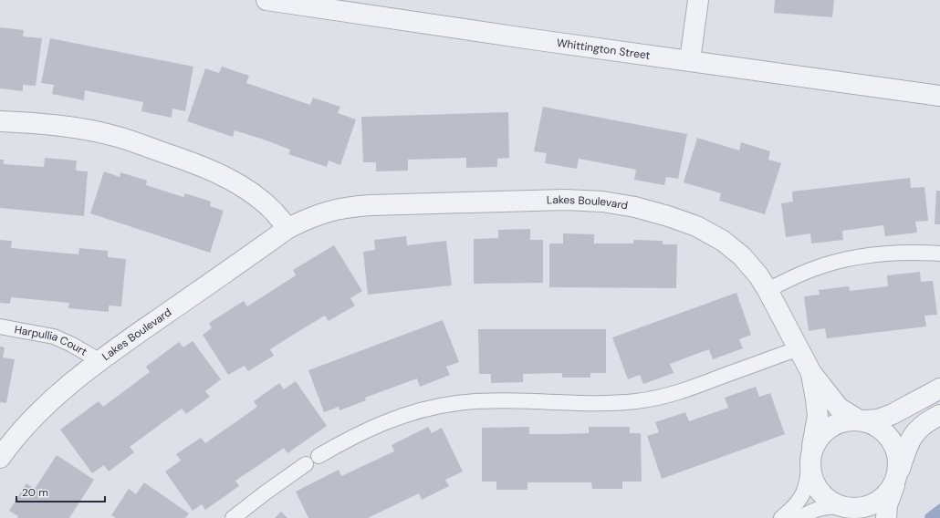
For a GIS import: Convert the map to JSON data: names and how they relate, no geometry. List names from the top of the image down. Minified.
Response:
{"streets":{"street":["Whittington Street","Lakes Boulevard"],"lane":["Harpullia Court"]},"crossings":[["Lakes Boulevard","Harpullia Court"]],"scale_bar":"20 m"}
